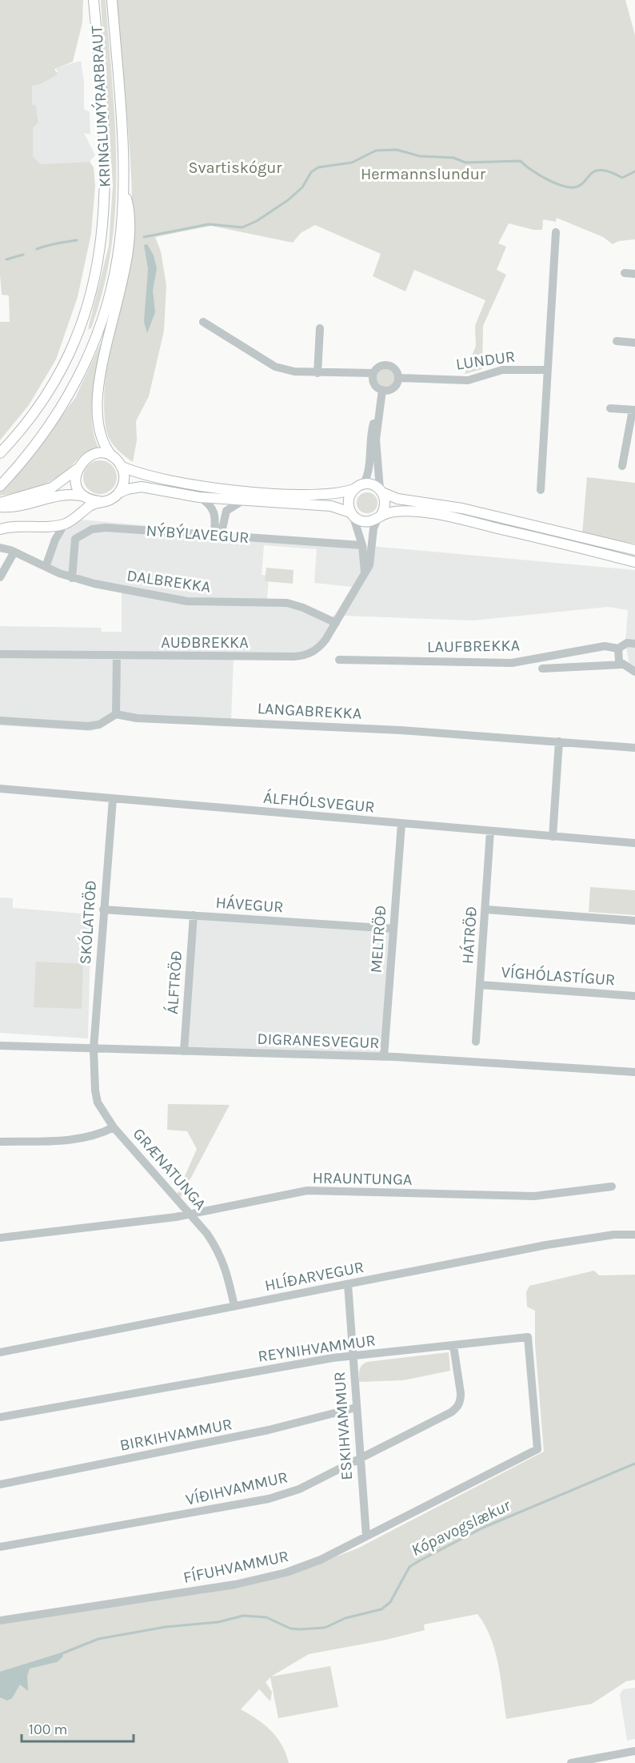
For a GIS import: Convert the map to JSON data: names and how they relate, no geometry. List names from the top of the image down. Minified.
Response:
{"streets":{"main road":["KRINGLUMÝRARBRAUT"],"street":["LUNDUR","NÝBÝLAVEGUR","DALBREKKA","AUÐBREKKA","LAUFBREKKA","LANGABREKKA","ÁLFHÓLSVEGUR","HÁVEGUR","SKÓLATRÖÐ","HÁTRÖÐ","MELTRÖÐ","VÍGHÓLASTÍGUR","ÁLFTRÖÐ","DIGRANESVEGUR","GRÆNATUNGA","HRAUNTUNGA","HLÍÐARVEGUR","REYNIHVAMMUR","ESKIHVAMMUR","BIRKIHVAMMUR","VÍÐIHVAMMUR","FÍFUHVAMMUR"]},"crossings":[["NÝBÝLAVEGUR","DALBREKKA"],["DALBREKKA","AUÐBREKKA"],["ÁLFHÓLSVEGUR","SKÓLATRÖÐ"],["ÁLFHÓLSVEGUR","HÁTRÖÐ"],["ÁLFHÓLSVEGUR","MELTRÖÐ"],["HÁVEGUR","SKÓLATRÖÐ"],["HÁVEGUR","MELTRÖÐ"],["HÁVEGUR","ÁLFTRÖÐ"],["SKÓLATRÖÐ","DIGRANESVEGUR"],["SKÓLATRÖÐ","GRÆNATUNGA"],["HÁTRÖÐ","VÍGHÓLASTÍGUR"],["MELTRÖÐ","DIGRANESVEGUR"],["ÁLFTRÖÐ","DIGRANESVEGUR"],["DIGRANESVEGUR","GRÆNATUNGA"],["GRÆNATUNGA","HRAUNTUNGA"],["GRÆNATUNGA","HLÍÐARVEGUR"],["HLÍÐARVEGUR","ESKIHVAMMUR"],["REYNIHVAMMUR","ESKIHVAMMUR"],["REYNIHVAMMUR","VÍÐIHVAMMUR"],["REYNIHVAMMUR","FÍFUHVAMMUR"],["ESKIHVAMMUR","BIRKIHVAMMUR"],["ESKIHVAMMUR","VÍÐIHVAMMUR"],["ESKIHVAMMUR","FÍFUHVAMMUR"]],"water":["Kópavogslækur"],"parks":["Svartiskógur","Hermannslundur"],"scale_bar":"100 m"}
